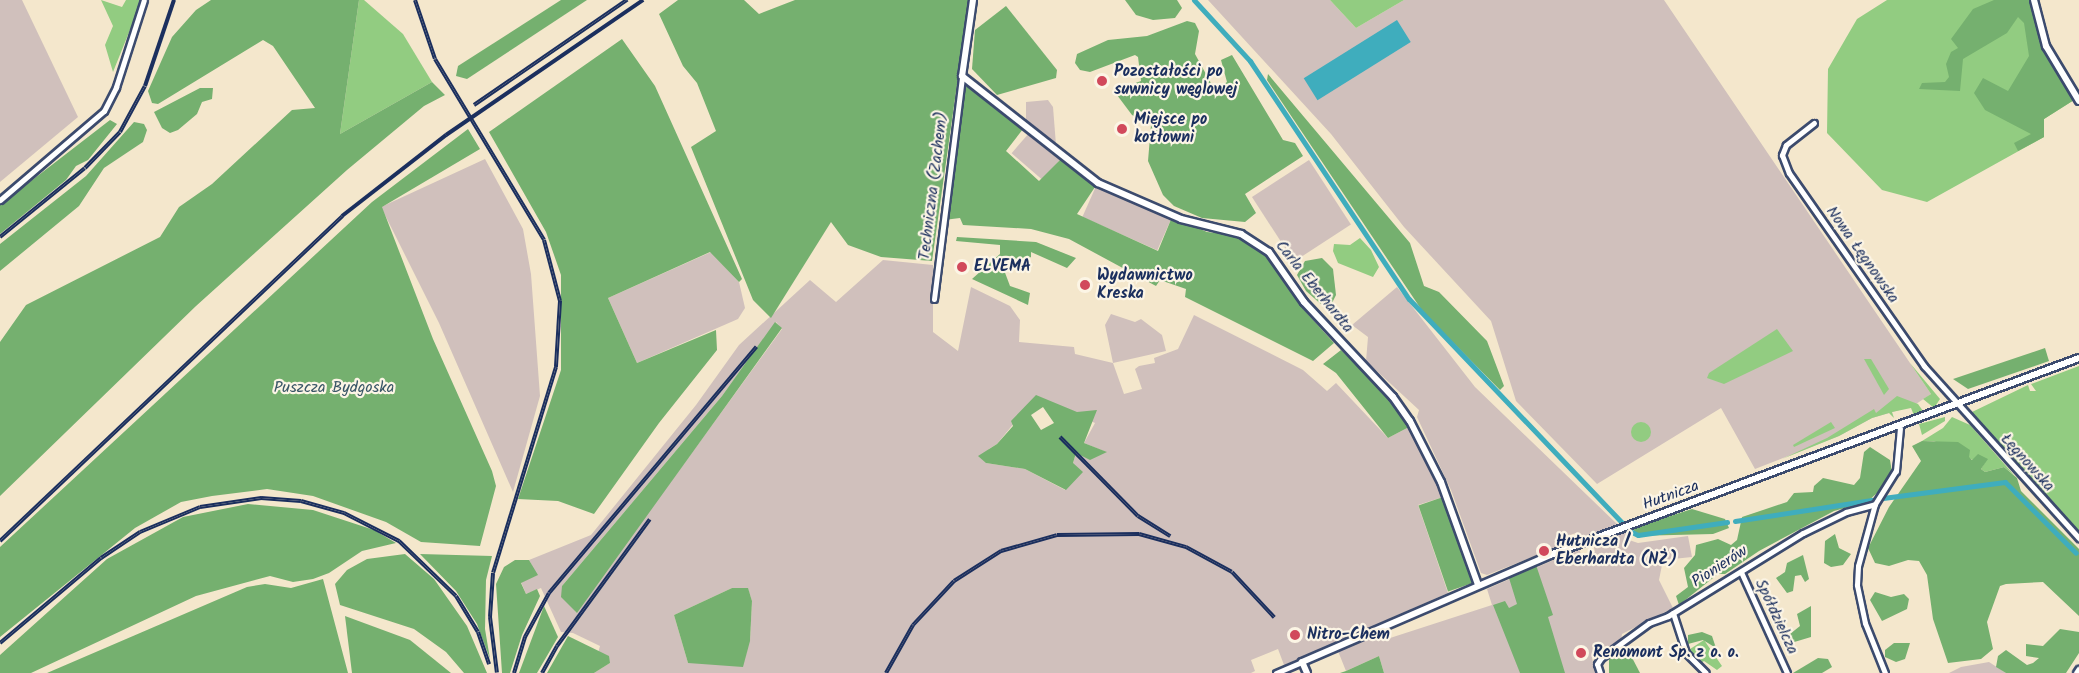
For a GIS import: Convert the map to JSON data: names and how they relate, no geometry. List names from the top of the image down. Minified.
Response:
{"streets":{"street":["Techniczna (Zachem)","Nowa Łęgnowska","Carla Eberhardta","Łęgnowska","Hutnicza","Pionierów","Spółdzielcza"]},"crossings":[["Techniczna (Zachem)","Carla Eberhardta"],["Nowa Łęgnowska","Łęgnowska"],["Nowa Łęgnowska","Hutnicza"],["Carla Eberhardta","Hutnicza"],["Łęgnowska","Hutnicza"],["Pionierów","Spółdzielcza"]],"parks":["Puszcza Bydgoska"],"places":["Pozostałości po suwnicy węglowej","Miejsce po kotłowni","ELVEMA","Wydawnictwo Kreska","Hutnicza / Eberhardta (NŻ)","Nitro-Chem","Renomont Sp. z o. o."]}
